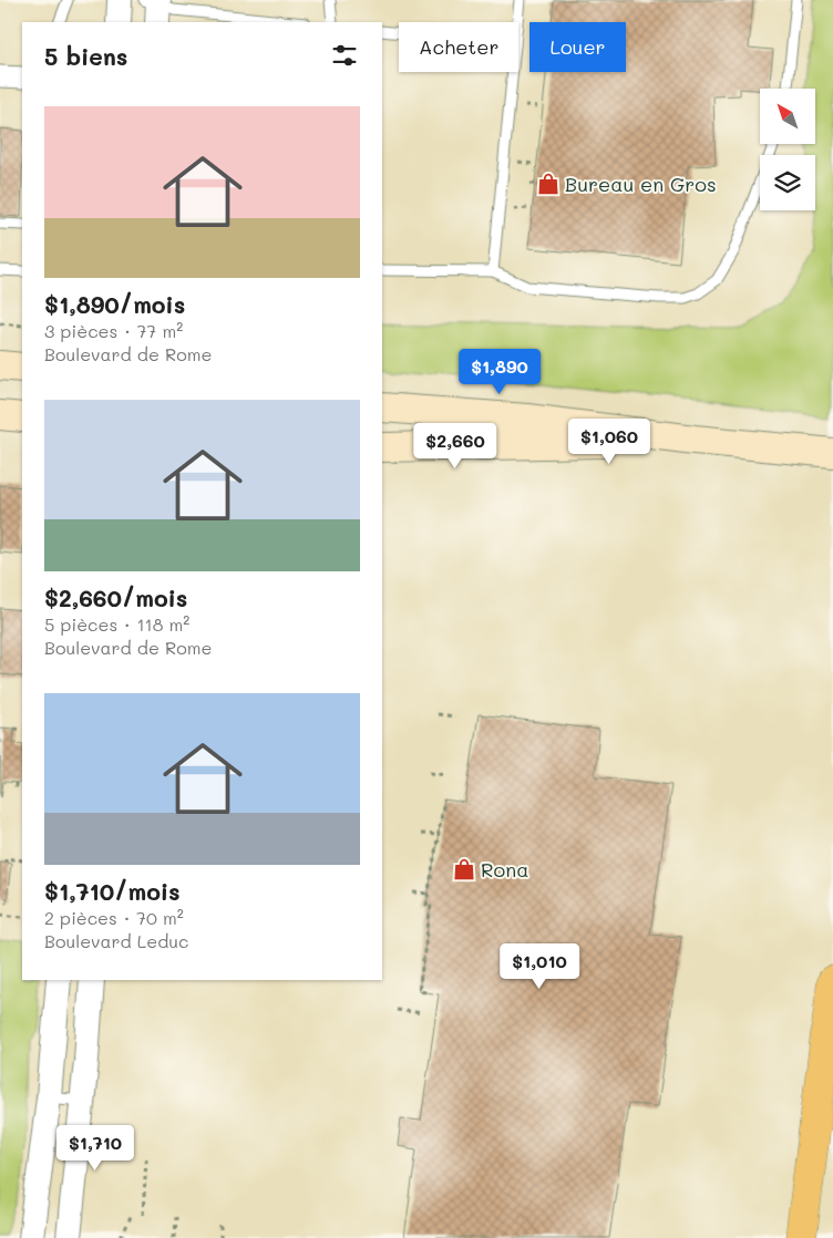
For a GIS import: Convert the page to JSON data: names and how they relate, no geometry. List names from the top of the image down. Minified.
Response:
{"places":{"shop":["Bureau en Gros","Rona"]},"north":"top left","page":{"chip":["Acheter","Louer"],"heading":"5 biens","list":[{"name":"$1,890/mois","note":"3 pièces · 77 m² · Boulevard de Rome"},{"name":"$2,660/mois","note":"5 pièces · 118 m² · Boulevard de Rome"},{"name":"$1,710/mois","note":"2 pièces · 70 m² · Boulevard Leduc"}],"price":["$1,890","$1,060","$2,660","$1,010","$1,710"]}}
